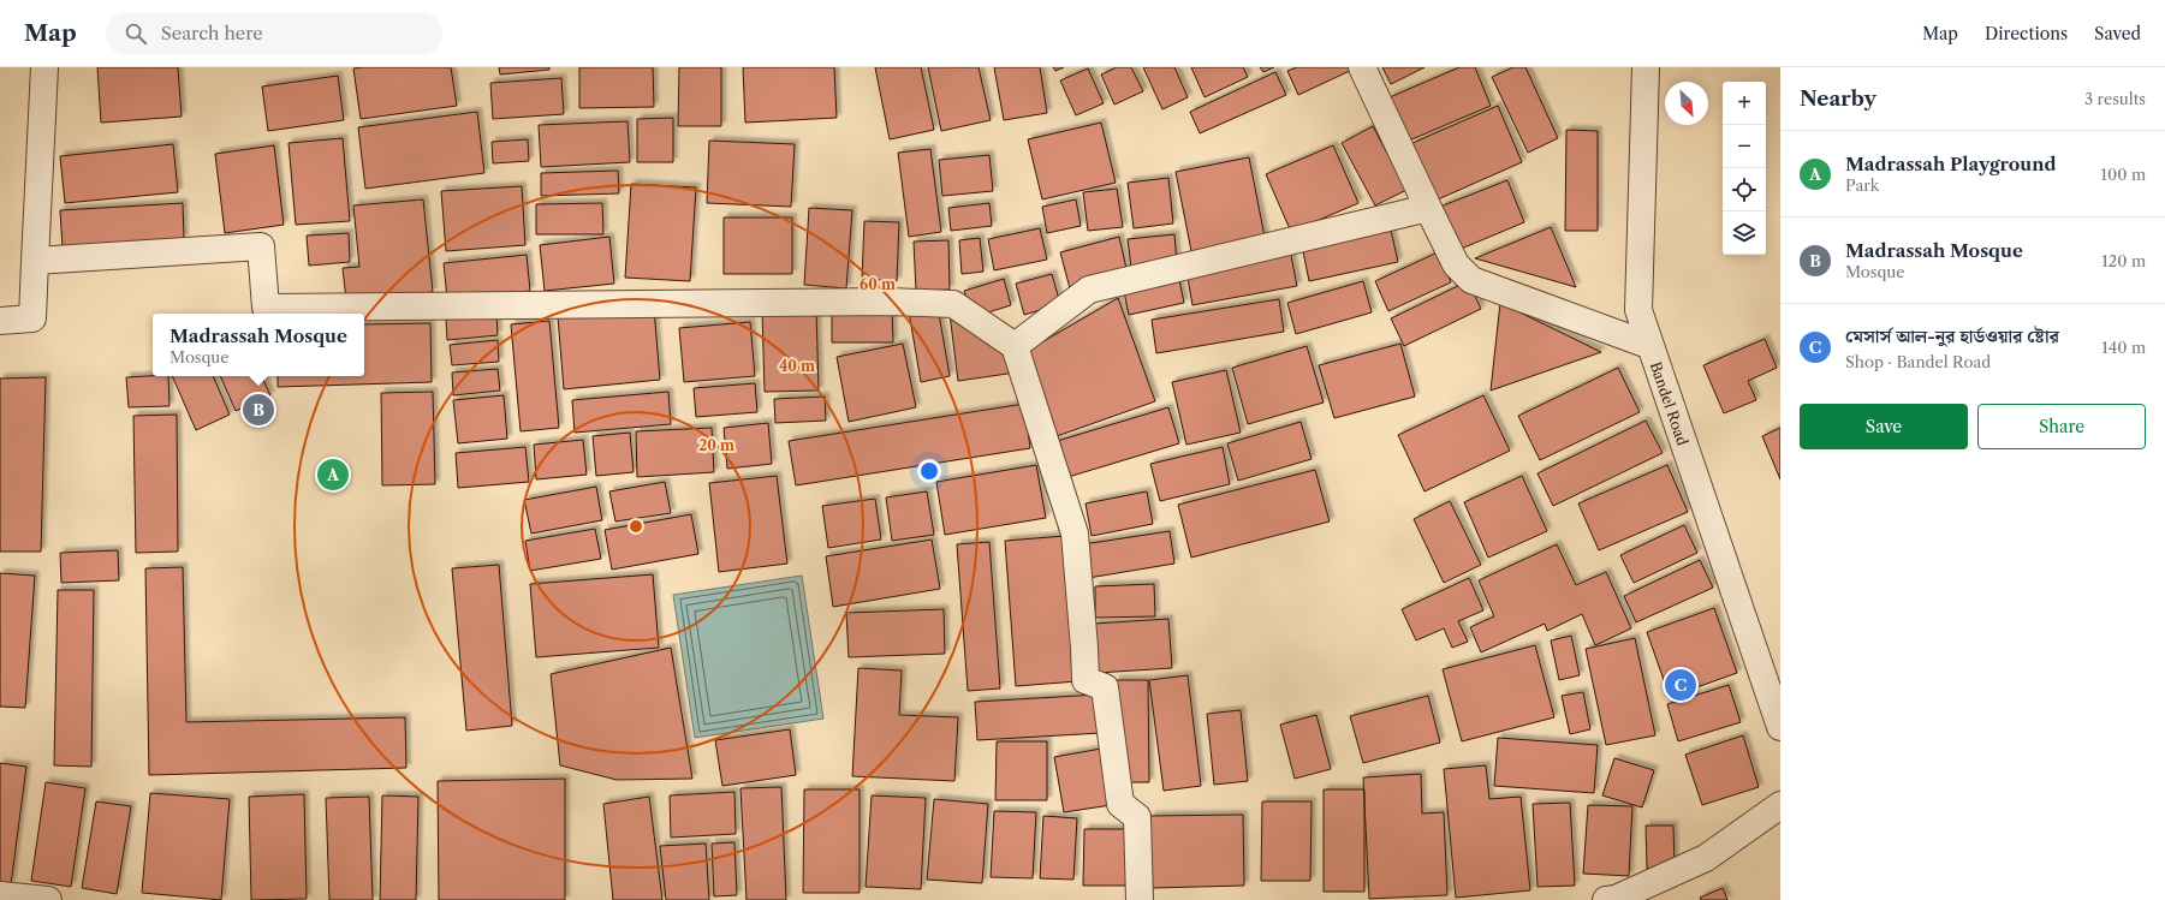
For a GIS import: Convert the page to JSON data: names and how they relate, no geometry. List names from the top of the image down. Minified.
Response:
{"streets":{"street":["Bandel Road"]},"north":"bottom right","page":{"header":"Map","search":"Search here","nav":["Map","Directions","Saved"],"heading":["Nearby","3 results"],"map_buttons":["+","−"],"list":[{"mark":"A","name":"Madrassah Playground","note":"Park","value":"100 m"},{"mark":"B","name":"Madrassah Mosque","note":"Mosque","value":"120 m"},{"mark":"C","name":"মেসার্স আল-নুর হার্ডওয়ার ষ্টোর","note":"Shop · Bandel Road","value":"140 m"}],"popup":["Madrassah Mosque","Mosque"],"buttons":["Save","Share"],"pins":["B","A","C"]},"rings":["60 m","40 m","20 m"]}
